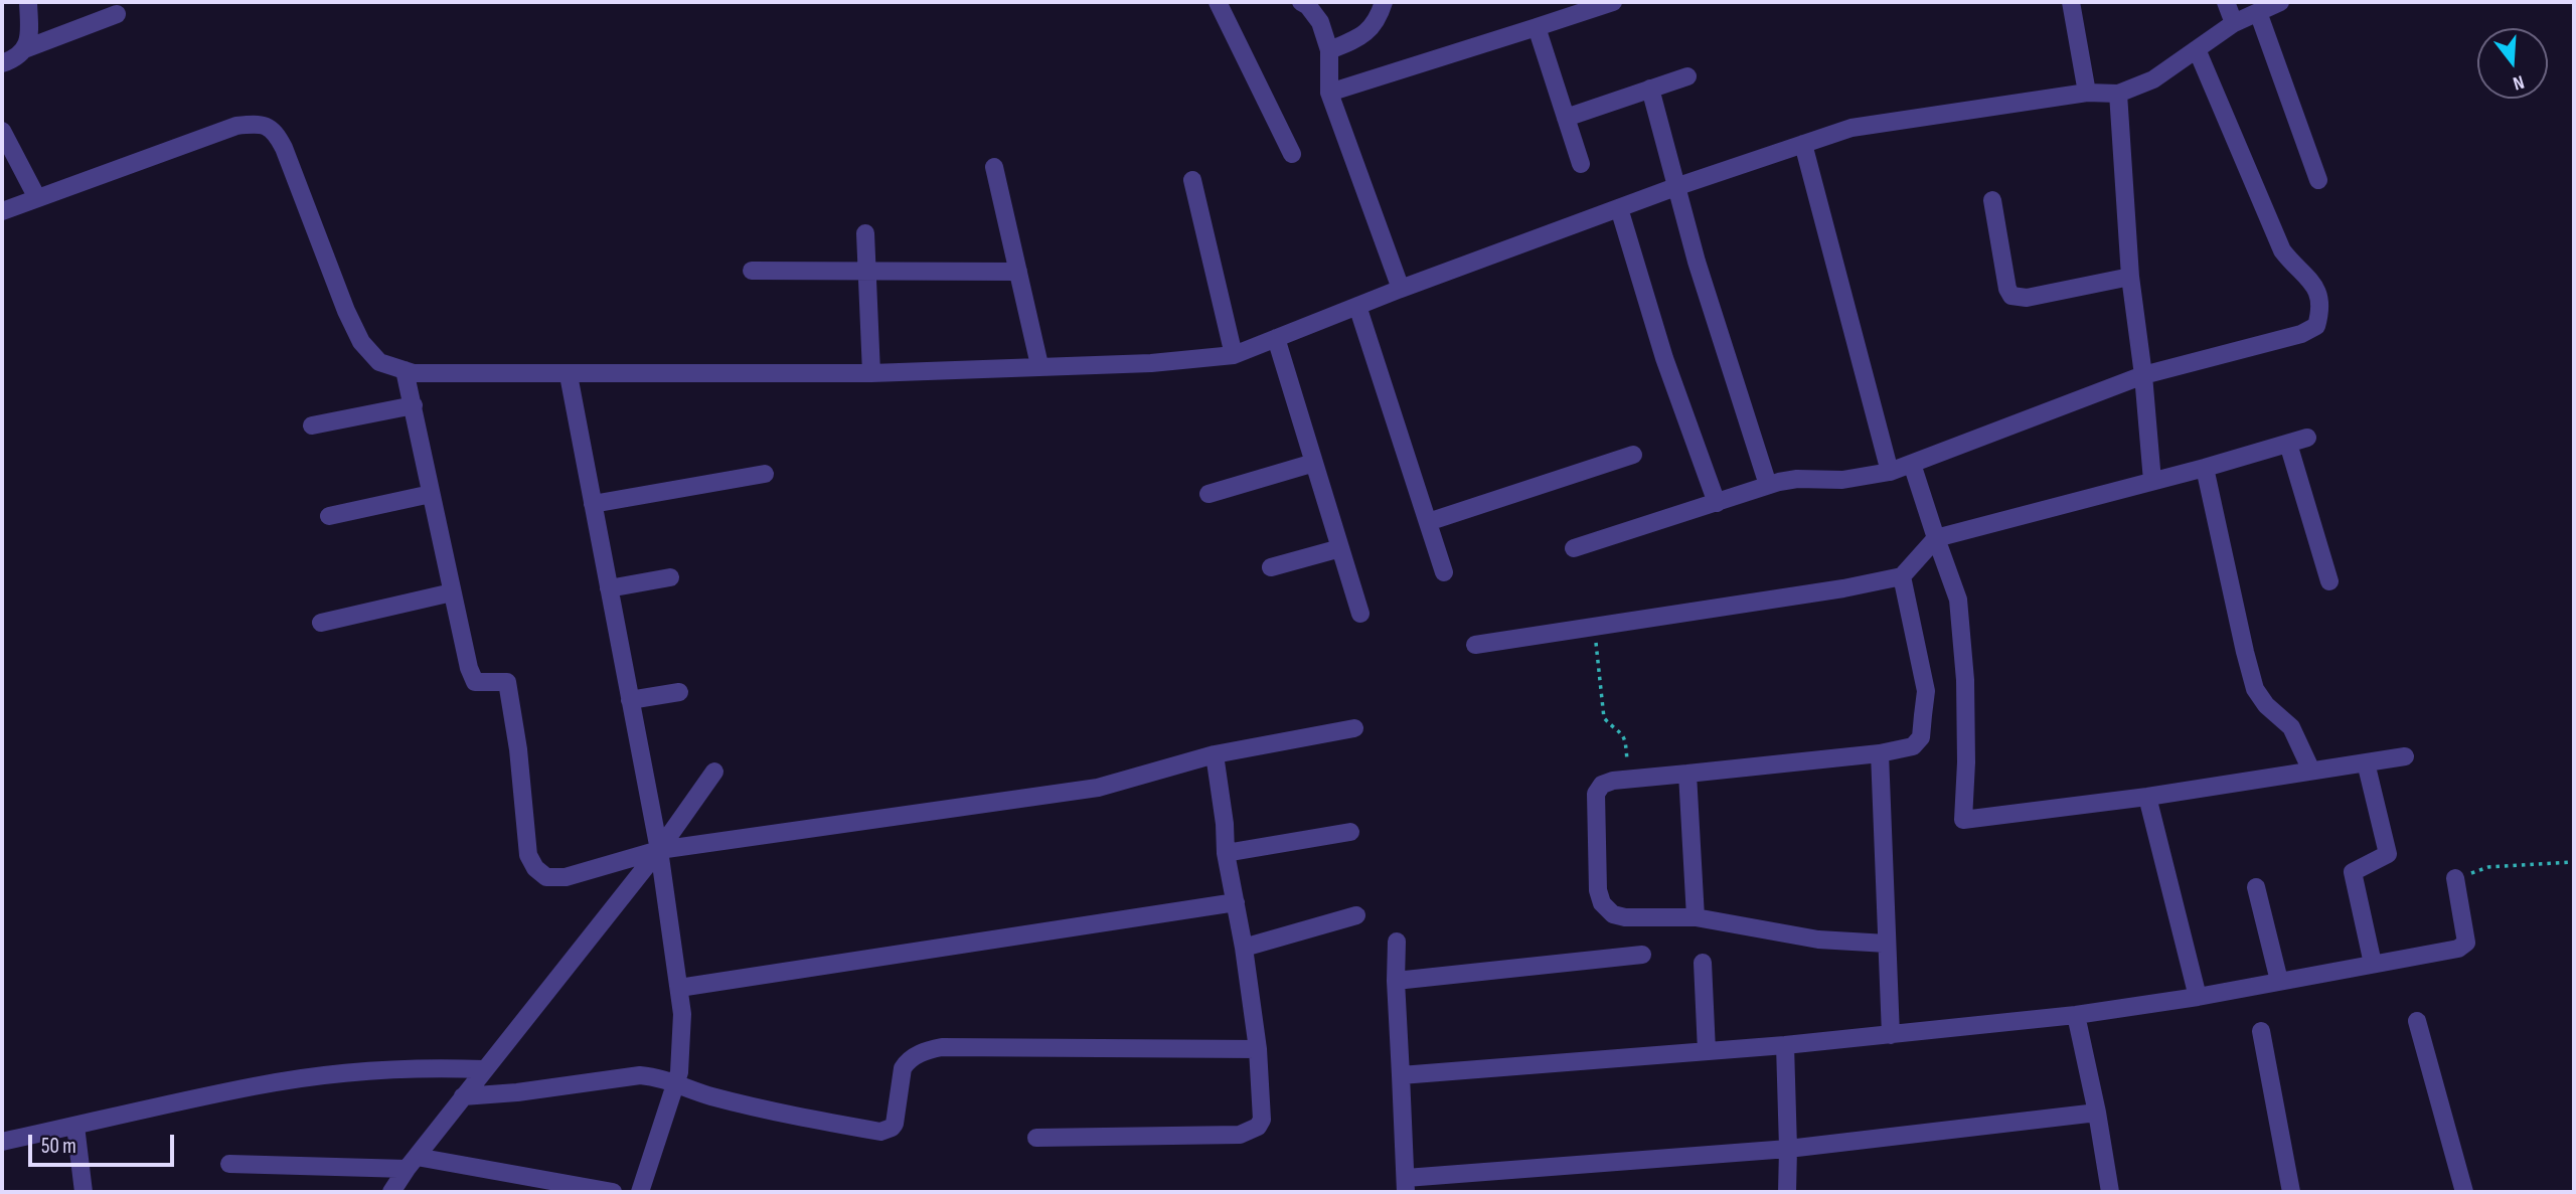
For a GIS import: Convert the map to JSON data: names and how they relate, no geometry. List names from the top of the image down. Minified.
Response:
{"scale_bar":"50 m","north":"bottom"}
